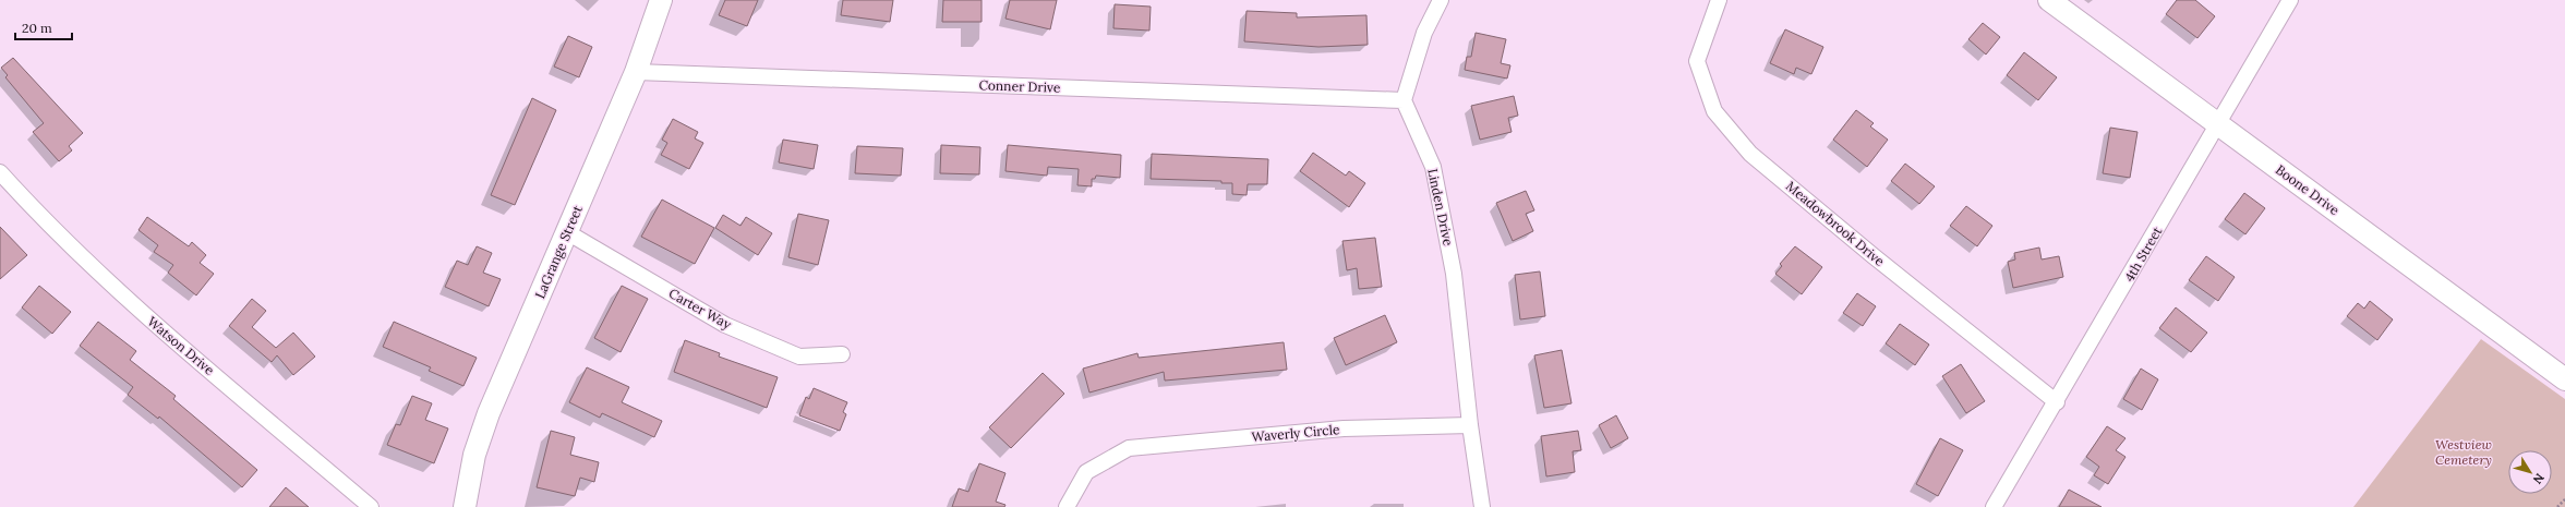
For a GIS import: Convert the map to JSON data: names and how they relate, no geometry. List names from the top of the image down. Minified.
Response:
{"streets":{"street":["Conner Drive","Boone Drive","Linden Drive","Meadowbrook Drive","LaGrange Street","4th Street","Carter Way","Watson Drive","Waverly Circle"]},"crossings":[["Conner Drive","Linden Drive"],["Conner Drive","LaGrange Street"],["Boone Drive","4th Street"],["Linden Drive","Waverly Circle"],["Meadowbrook Drive","4th Street"],["LaGrange Street","Carter Way"]],"parks":["Westview Cemetery"],"scale_bar":"20 m","north":"bottom right"}
